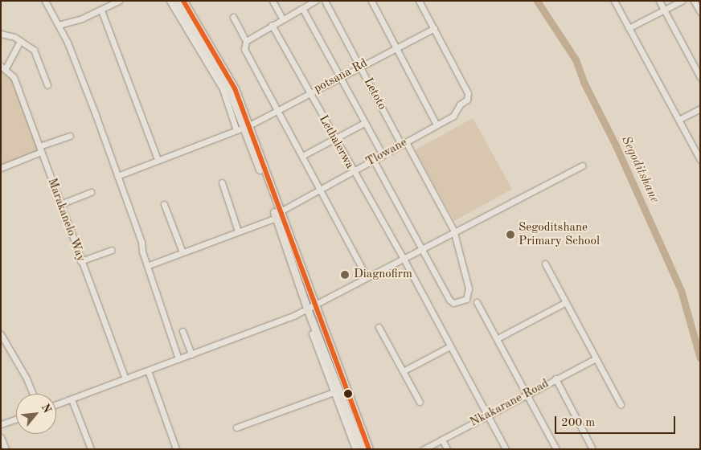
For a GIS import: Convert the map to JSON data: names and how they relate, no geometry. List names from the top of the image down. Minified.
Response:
{"streets":{"street":["potsana Rd","Letoto","Lethalerwa","Tlowane","Marakanelo Way","Nkakarane Road"]},"crossings":[["potsana Rd","Letoto"],["potsana Rd","Lethalerwa"],["potsana Rd","Tlowane"],["Letoto","Tlowane"],["Lethalerwa","Tlowane"],["Lethalerwa","Nkakarane Road"]],"water":["Segoditshane"],"places":["Segoditshane Primary School","Diagnofirm"],"scale_bar":"200 m","north":"top right"}
